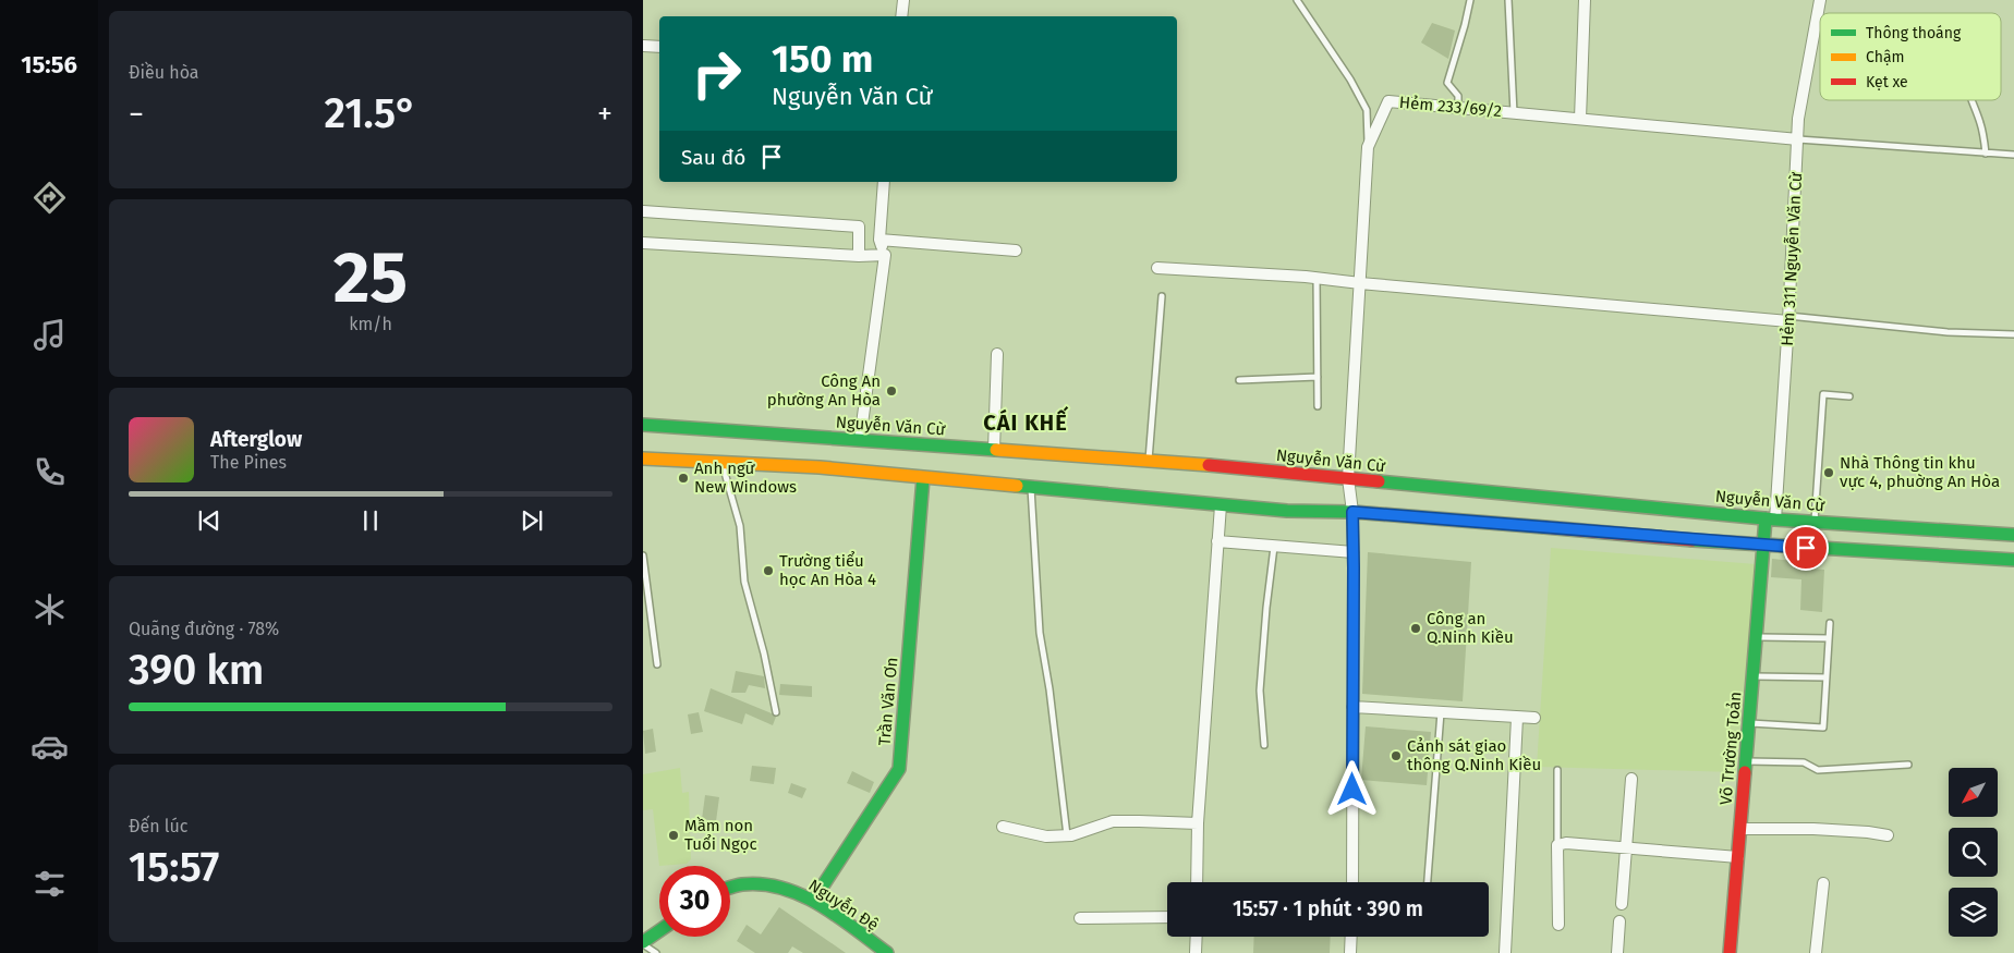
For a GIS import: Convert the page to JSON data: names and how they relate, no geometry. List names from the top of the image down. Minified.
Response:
{"streets":{"main road":["Nguyễn Văn Cừ","Trần Văn Ơn","Võ Trường Toản","Nguyễn Đệ"],"street":["Hẻm 233/69/2","Hẻm 311 Nguyễn Văn Cừ"]},"crossings":[["Hẻm 233/69/2","Hẻm 311 Nguyễn Văn Cừ"],["Hẻm 233/69/2","Nguyễn Văn Cừ"],["Hẻm 311 Nguyễn Văn Cừ","Nguyễn Văn Cừ"],["Hẻm 311 Nguyễn Văn Cừ","Võ Trường Toản"],["Nguyễn Văn Cừ","Võ Trường Toản"],["Trần Văn Ơn","Nguyễn Đệ"]],"districts":["CÁI KHẾ"],"places":["Công An phường An Hòa","Nhà Thông tin khu vực 4, phuờng An Hòa","Anh ngữ New Windows","Trường tiểu học An Hòa 4","Công an Q.Ninh Kiều","Cảnh sát giao thông Q.Ninh Kiều","Mầm non Tuổi Ngọc"],"legend":["Thông thoáng","Chậm","Kẹt xe"],"north":"bottom left","page":{"tabs":"15:56","tile":["Điều hòa",["25","km/h"],["Quãng đường · 78%","390 km"],["Đến lúc","15:57"]],"turn":["150 m","Nguyễn Văn Cừ"],"heat":["−","21.5°","+"],"then":"Sau đó","song":["Afterglow","The Pines"],"limit":"30","trip":"15:57 · 1 phút · 390 m"}}
